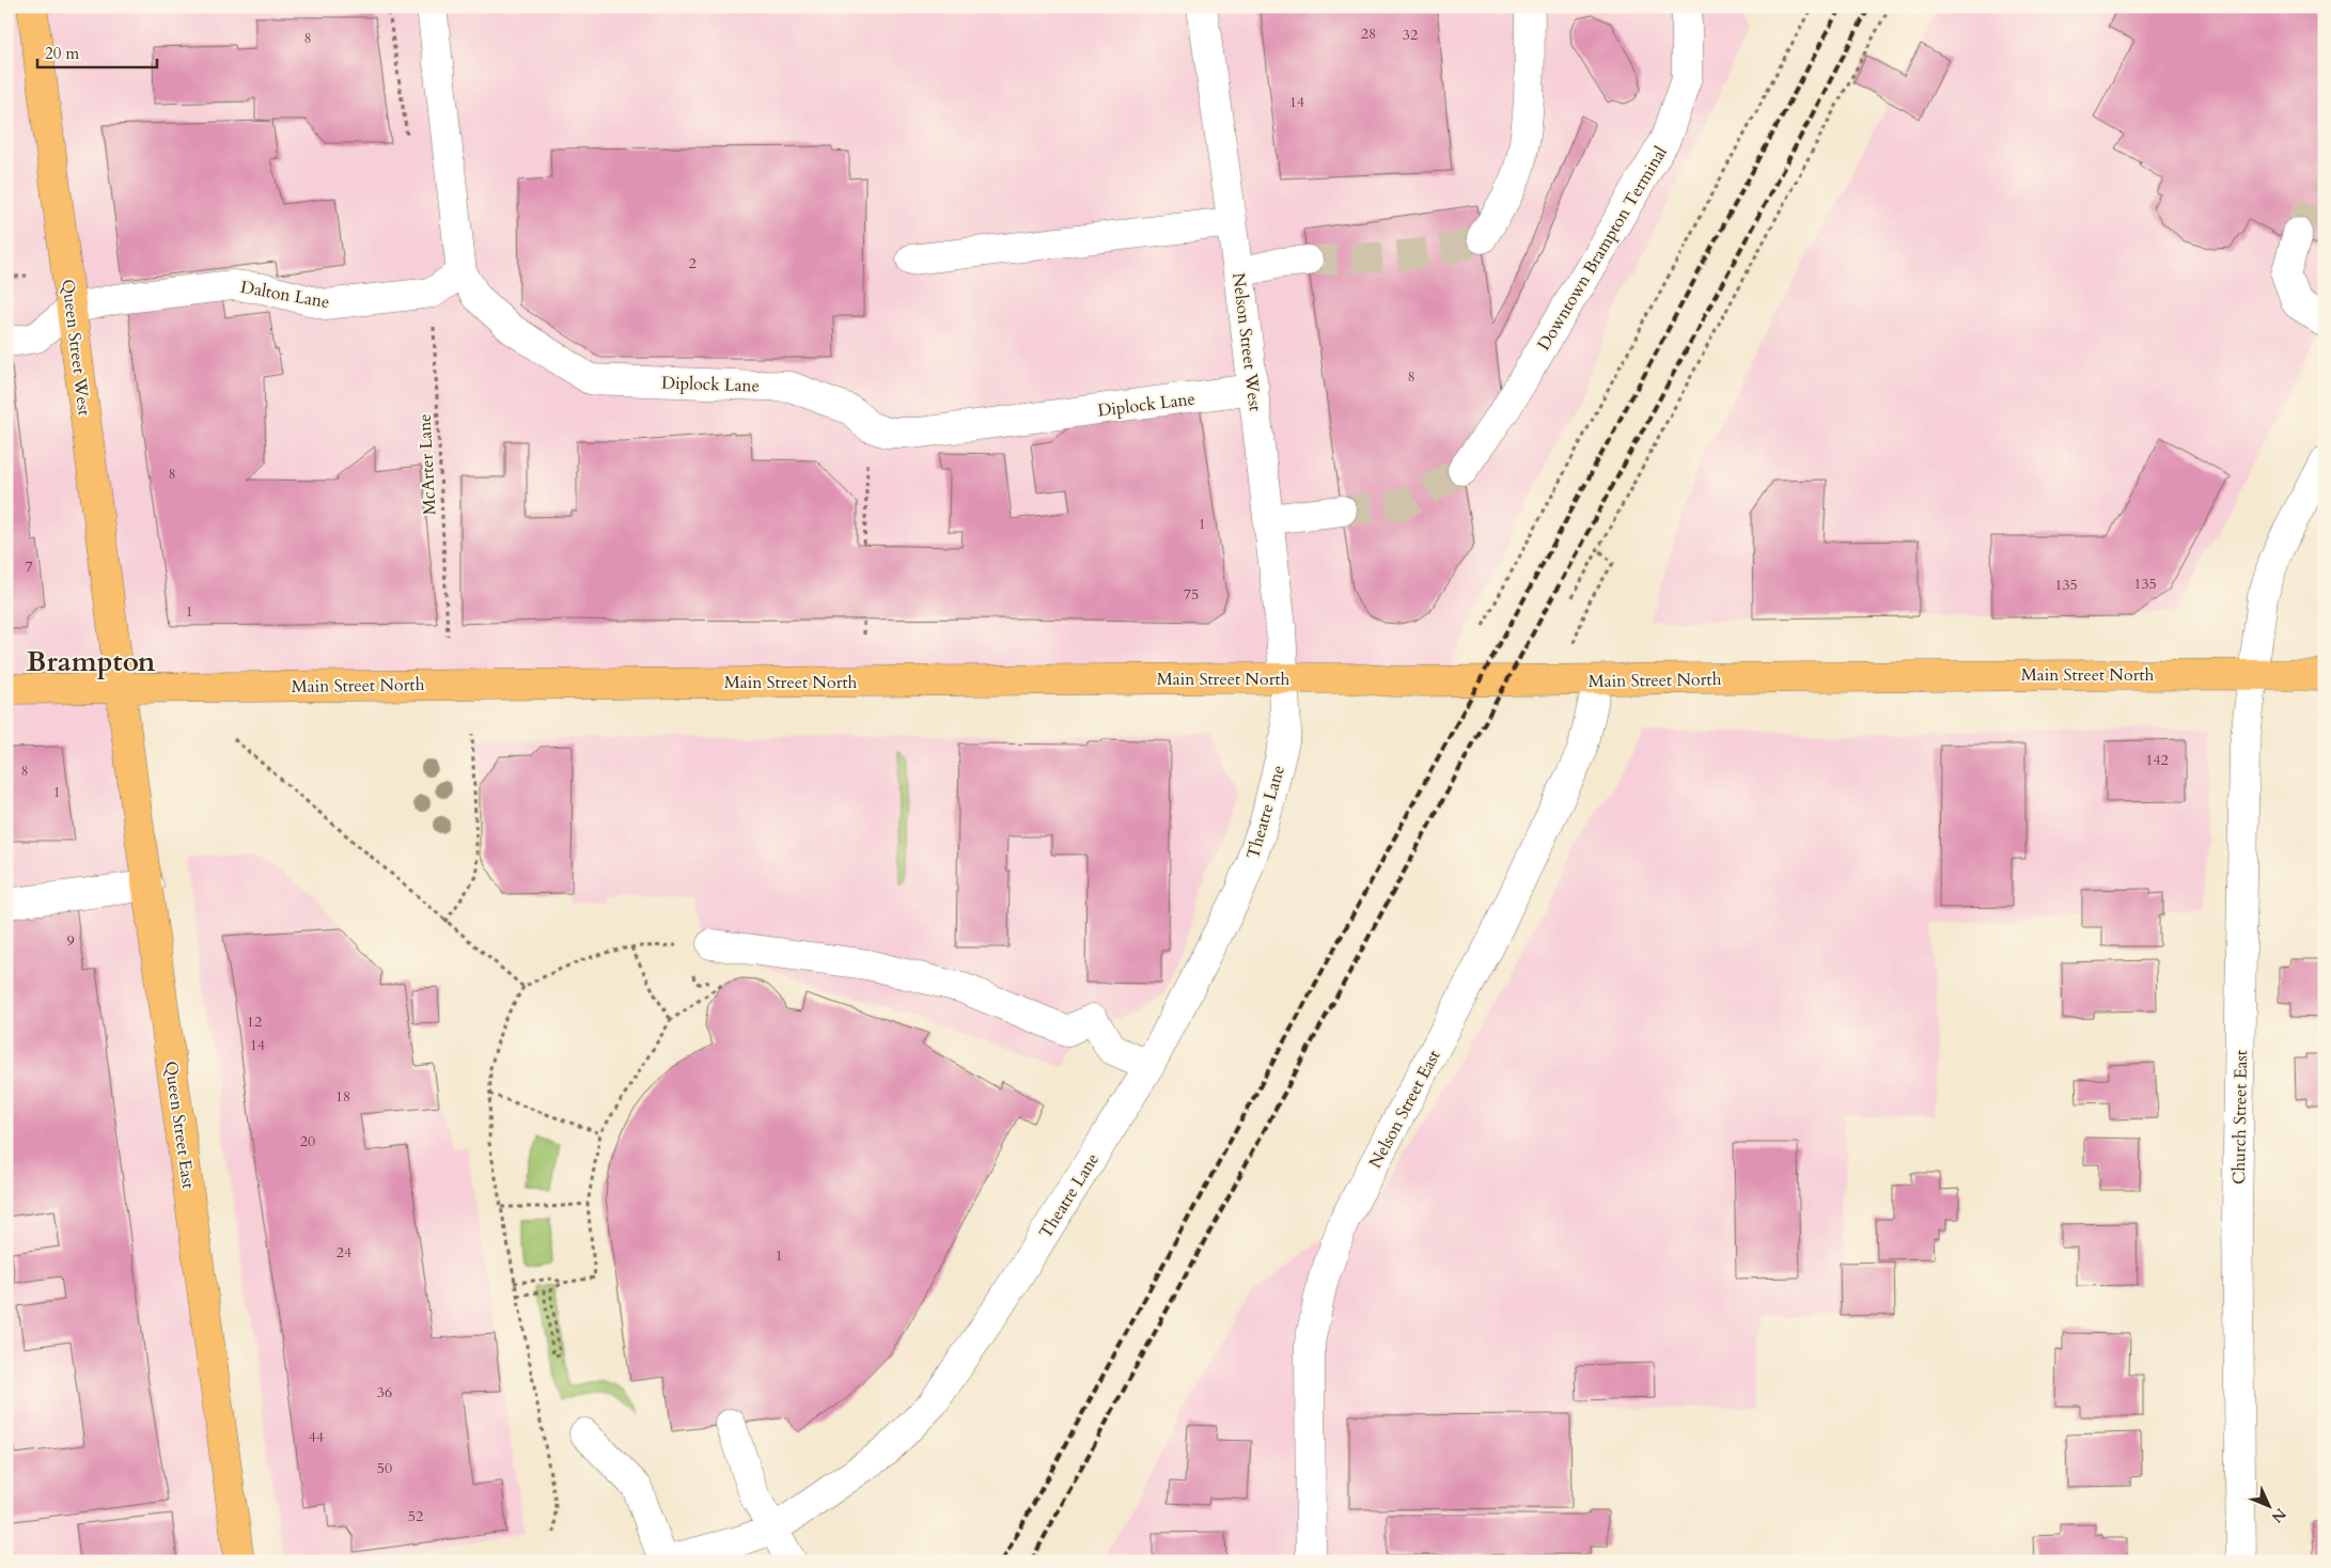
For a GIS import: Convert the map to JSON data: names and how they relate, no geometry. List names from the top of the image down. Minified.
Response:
{"streets":{"main road":["Queen Street West","Main Street North","Queen Street East"],"street":["Downtown Brampton Terminal","Dalton Lane","Nelson Street West","Diplock Lane","Theatre Lane","Nelson Street East","Church Street East"],"path":["McArter Lane"]},"crossings":[["Dalton Lane","Queen Street West"],["Dalton Lane","McArter Lane"],["Nelson Street West","Diplock Lane"],["Nelson Street West","Main Street North"],["Nelson Street West","Theatre Lane"],["Queen Street West","Main Street North"],["Queen Street West","Queen Street East"],["Main Street North","Theatre Lane"],["Main Street North","Nelson Street East"],["Main Street North","Church Street East"],["Main Street North","Queen Street East"]],"districts":["Brampton"],"house_numbers":["28","32","8","14","2","8","8","1","7","135","135","75","1","142","8","1","9","12","14","18","20","24","1","36","44","50","52"],"scale_bar":"20 m","north":"bottom right"}
